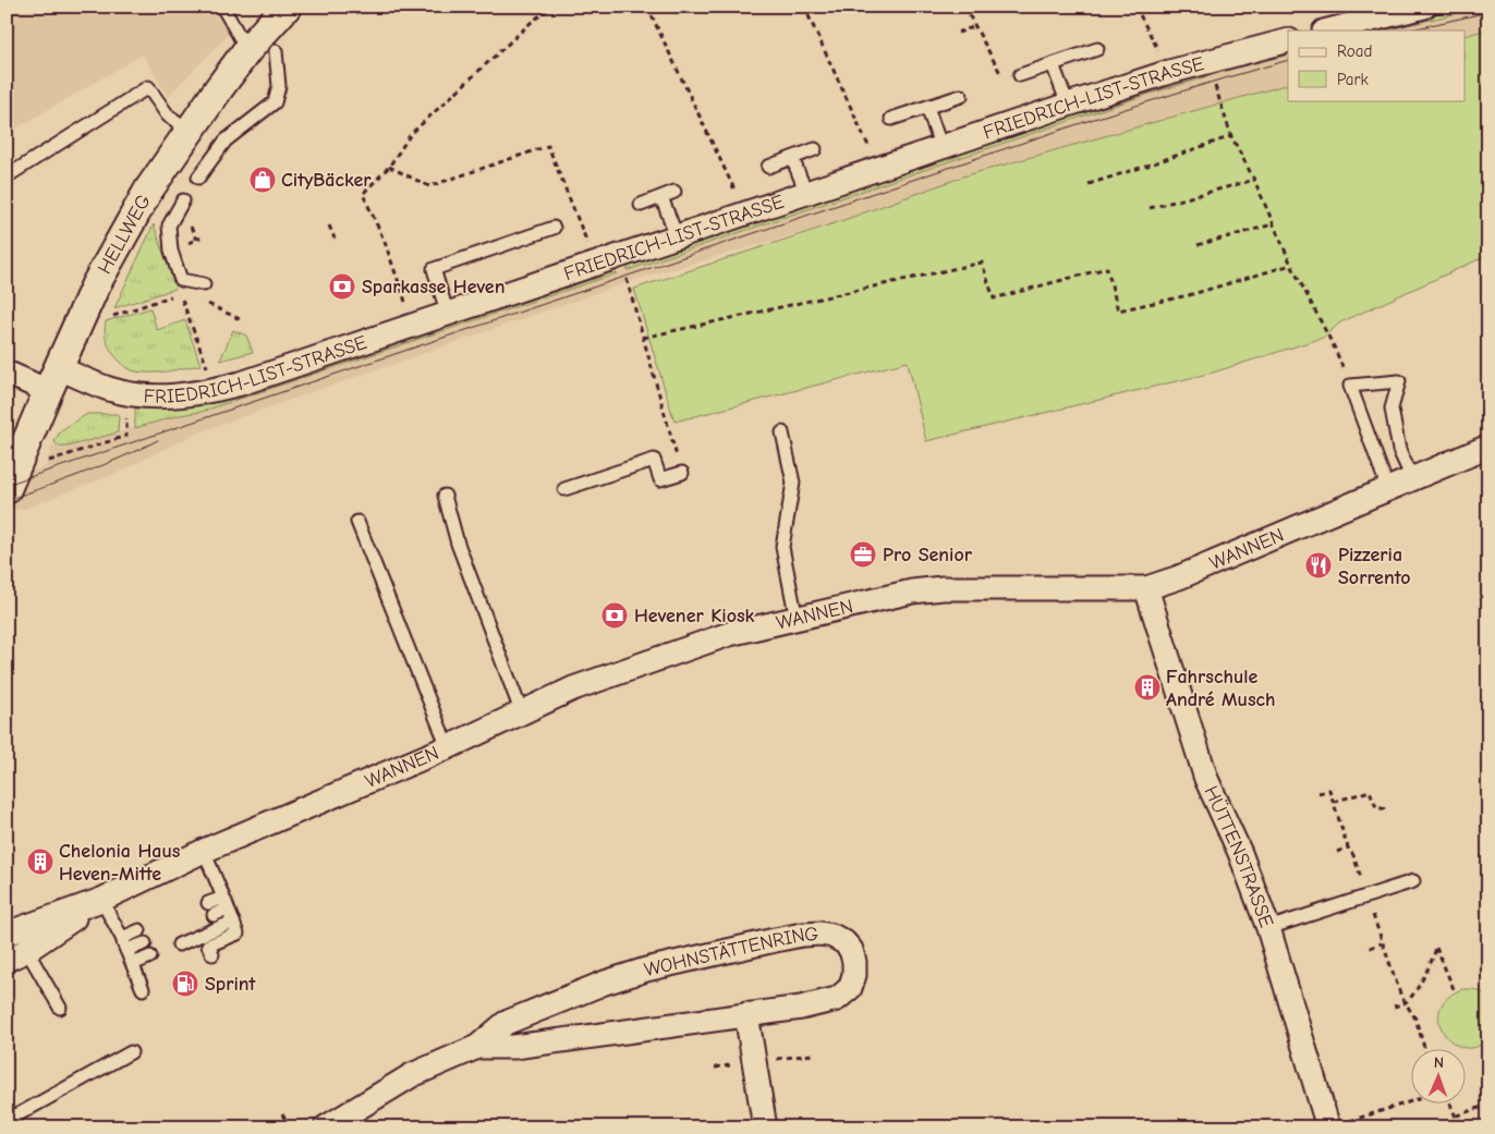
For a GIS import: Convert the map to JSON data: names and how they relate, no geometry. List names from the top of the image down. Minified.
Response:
{"streets":{"street":["FRIEDRICH-LIST-STRASSE","HELLWEG","WANNEN","HÜTTENSTRASSE","WOHNSTÄTTENRING"]},"crossings":[["FRIEDRICH-LIST-STRASSE","HELLWEG"],["WANNEN","HÜTTENSTRASSE"]],"places":{"shop":["CityBäcker"],"bank":["Sparkasse Heven","Hevener Kiosk"],"office":["Pro Senior"],"restaurant":["Pizzeria Sorrento"],"building":["Fahrschule André Musch","Chelonia Haus Heven-Mitte"],"fuel station":["Sprint"]},"legend":["Road","Park"],"north":"top"}
